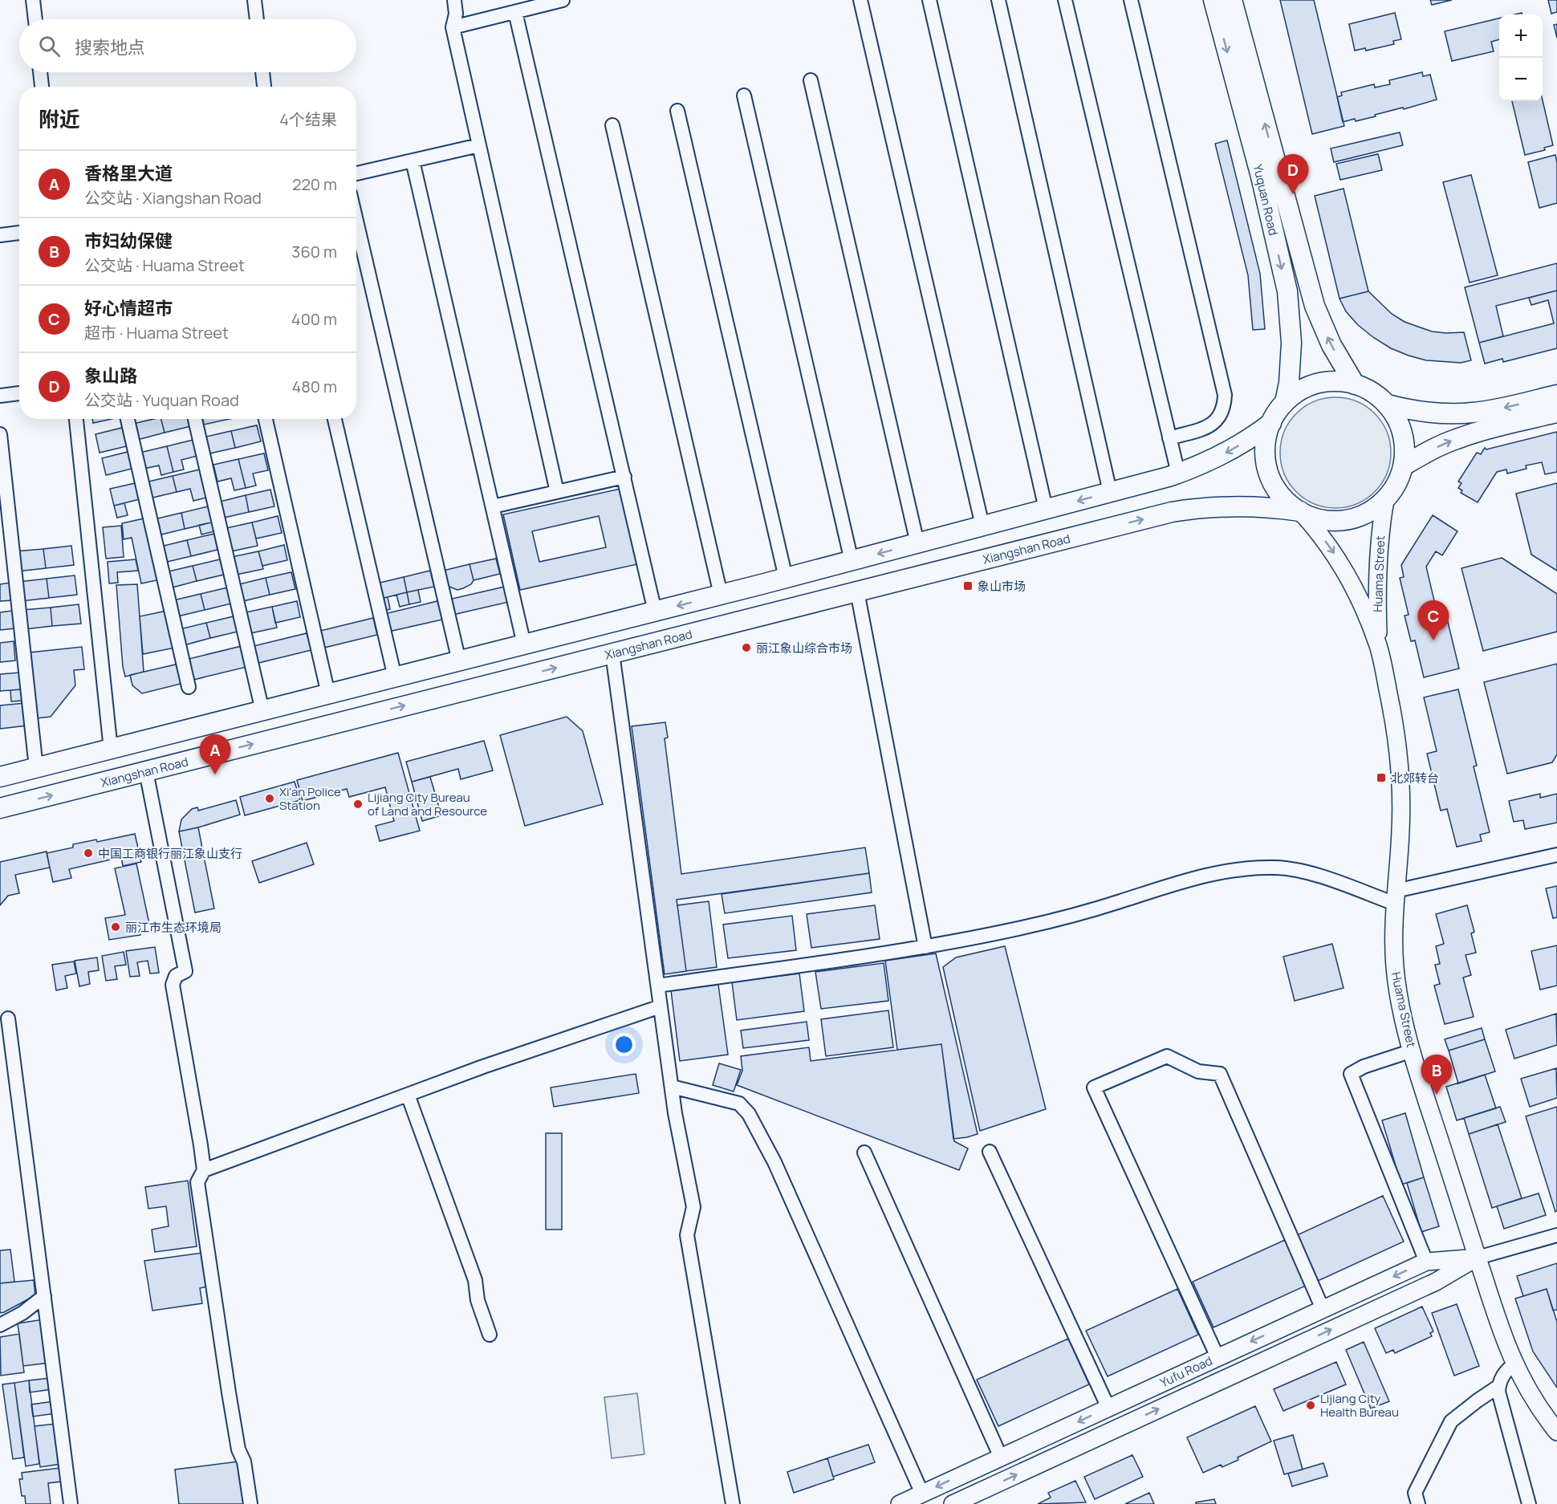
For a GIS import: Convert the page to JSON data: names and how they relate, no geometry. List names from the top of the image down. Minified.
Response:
{"streets":{"main road":["Yuquan Road","Xiangshan Road"],"street":["Huama Street","Yufu Road"]},"crossings":[["Yuquan Road","Xiangshan Road"],["Yuquan Road","Huama Street"],["Xiangshan Road","Huama Street"],["Huama Street","Yufu Road"]],"places":{"transit":["象山市场","北郊转台"],"other":["丽江象山综合市场","Xi'an Police Station","Lijiang City Bureau of Land and Resource","中国工商银行丽江象山支行","丽江市生态环境局","Lijiang City Health Bureau"]},"page":{"map_buttons":["+","−"],"search":"搜索地点","heading":["附近","4个结果"],"list":[{"mark":"A","name":"香格里大道","note":"公交站 · Xiangshan Road","value":"220 m"},{"mark":"B","name":"市妇幼保健","note":"公交站 · Huama Street","value":"360 m"},{"mark":"C","name":"好心情超市","note":"超市 · Huama Street","value":"400 m"},{"mark":"D","name":"象山路","note":"公交站 · Yuquan Road","value":"480 m"}],"pins":["D","C","A","B"]}}
